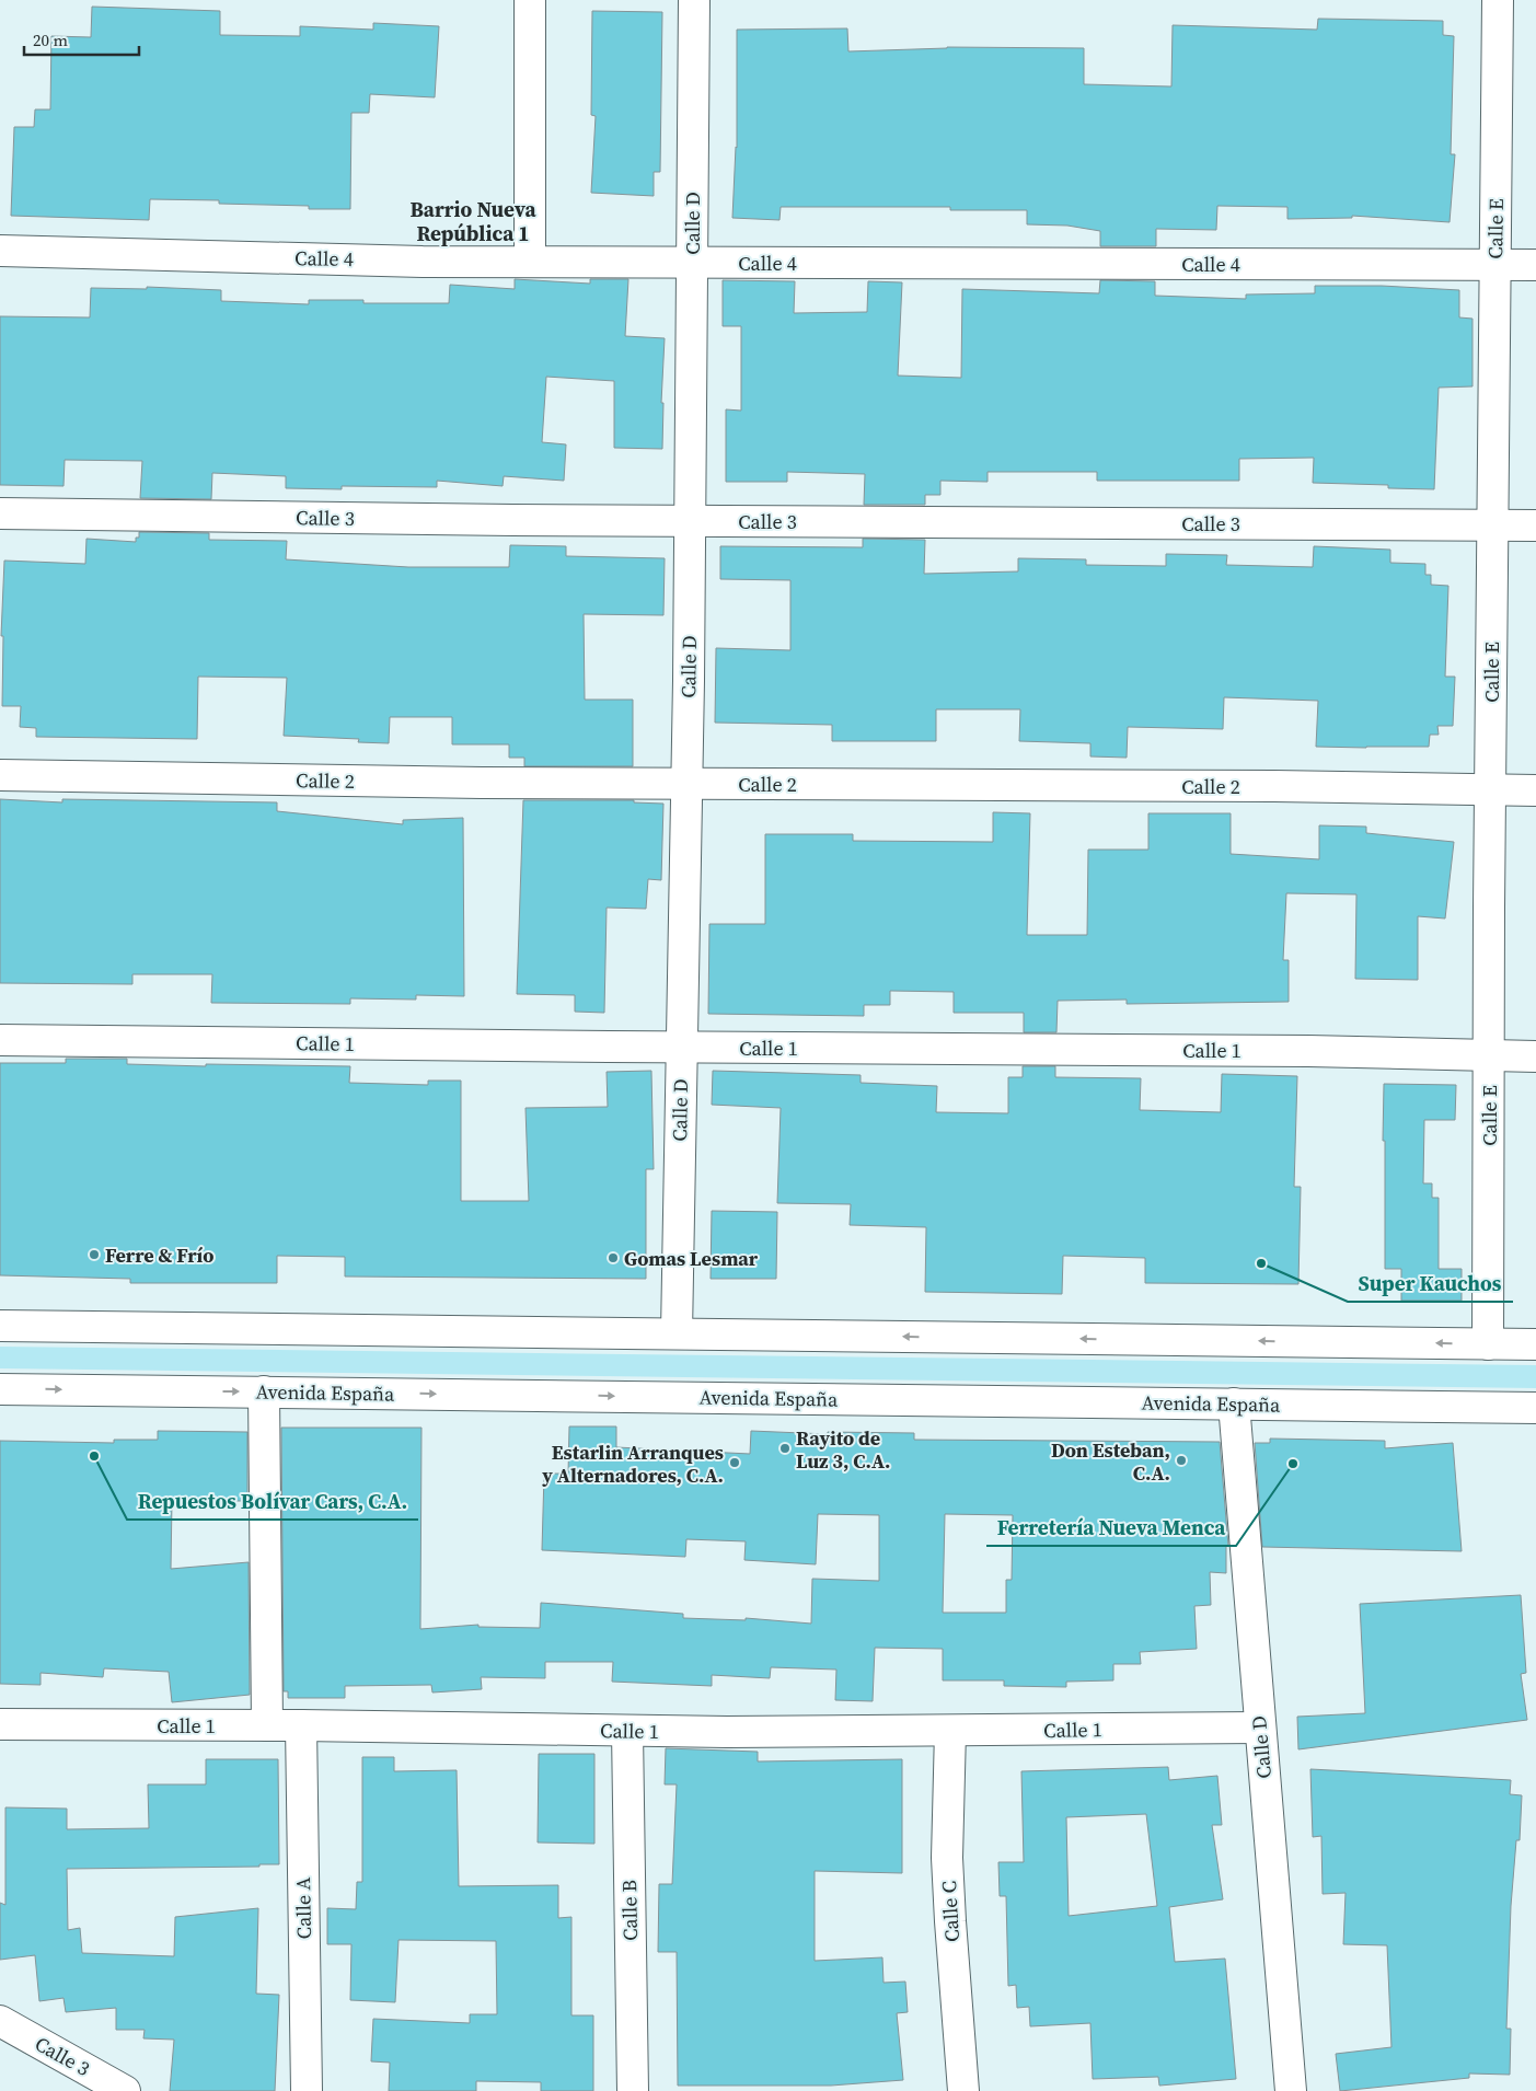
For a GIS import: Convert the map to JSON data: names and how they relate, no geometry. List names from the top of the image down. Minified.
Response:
{"streets":{"street":["Calle D","Calle E","Calle 4","Calle 3","Calle 2","Calle 1","Avenida España","Calle A","Calle B","Calle C"]},"crossings":[["Calle D","Calle 4"],["Calle D","Calle 3"],["Calle D","Calle 2"],["Calle D","Calle 1"],["Calle D","Avenida España"],["Calle E","Calle 4"],["Calle E","Calle 3"],["Calle E","Calle 2"],["Calle E","Calle 1"],["Calle 1","Calle A"],["Calle 1","Calle B"],["Calle 1","Calle C"]],"districts":["Barrio Nueva República 1"],"places":["Ferre & Frío","Gomas Lesmar","Super Kauchos","Rayito de Luz 3, C.A.","Repuestos Bolívar Cars, C.A.","Don Esteban, C.A.","Estarlin Arranques y Alternadores, C.A.","Ferretería Nueva Menca"],"scale_bar":"20 m"}
